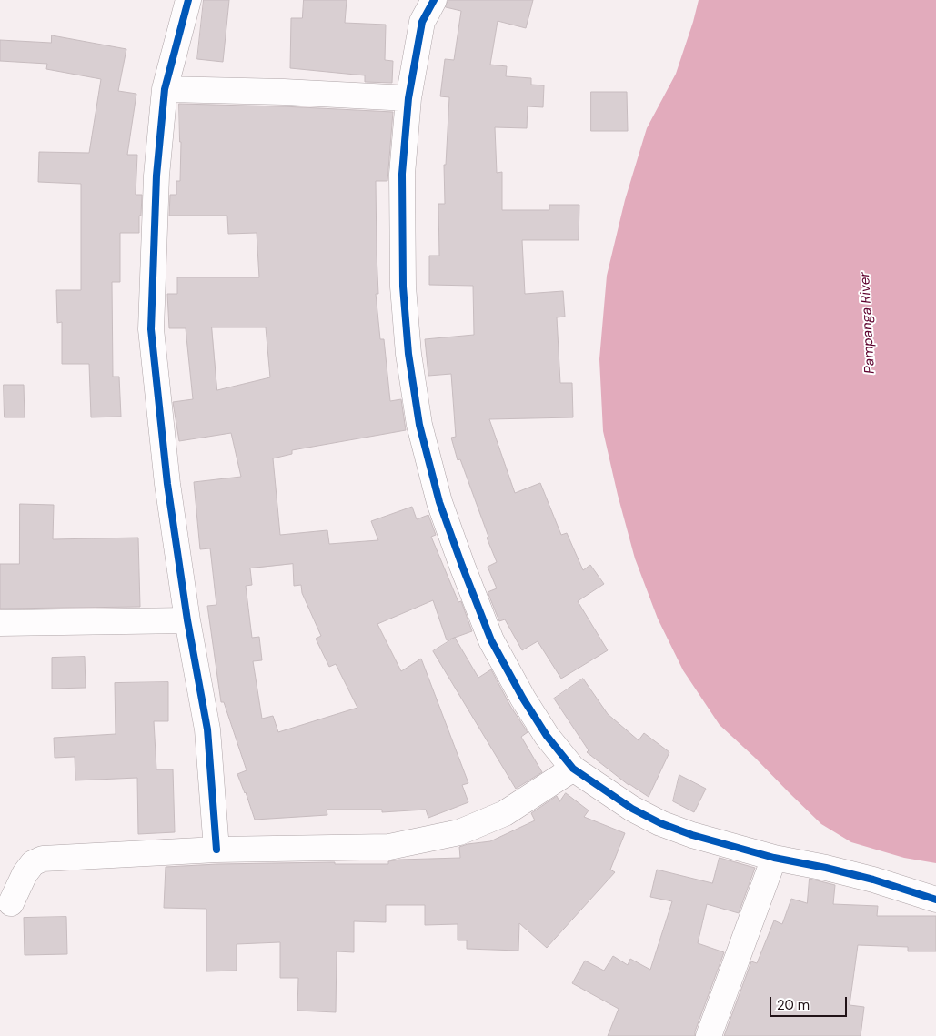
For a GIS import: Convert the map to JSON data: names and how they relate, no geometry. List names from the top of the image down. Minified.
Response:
{"water":["Pampanga River"],"scale_bar":"20 m"}
